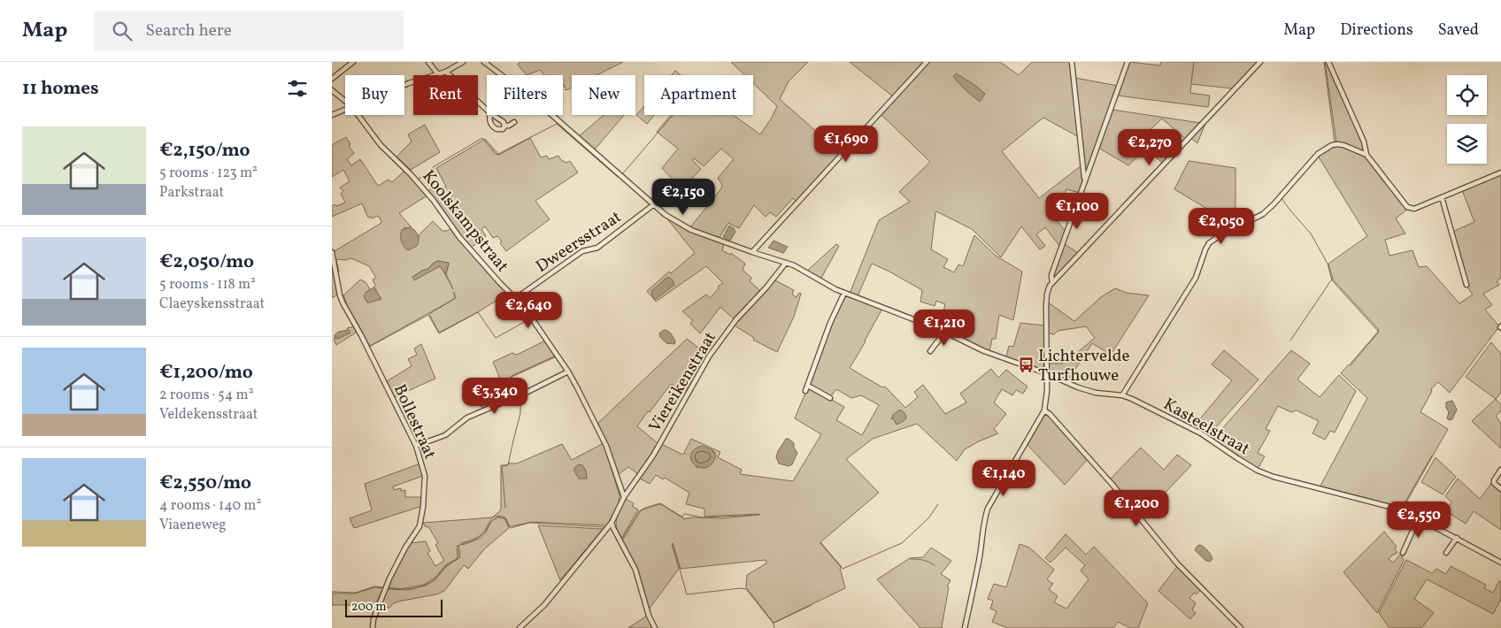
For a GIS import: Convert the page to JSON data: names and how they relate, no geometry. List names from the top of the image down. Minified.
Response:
{"streets":{"street":["Koolskampstraat","Dweersstraat","Viereikenstraat","Bollestraat","Kasteelstraat"]},"crossings":[["Koolskampstraat","Dweersstraat"],["Koolskampstraat","Viereikenstraat"],["Dweersstraat","Kasteelstraat"],["Viereikenstraat","Kasteelstraat"]],"places":{"bus stop":["Lichtervelde Turfhouwe"]},"scale_bar":"200 m","page":{"header":"Map","search":"Search here","nav":["Map","Directions","Saved"],"heading":"11 homes","chip":["Buy","Rent","Filters","New","Apartment"],"list":[{"name":"€2,150/mo","note":"5 rooms · 123 m² · Parkstraat"},{"name":"€2,050/mo","note":"5 rooms · 118 m² · Claeyskensstraat"},{"name":"€1,200/mo","note":"2 rooms · 54 m² · Veldekensstraat"},{"name":"€2,550/mo","note":"4 rooms · 140 m² · Viaeneweg"}],"price":["€1,690","€2,270","€2,150","€1,100","€2,050","€2,640","€1,210","€3,340","€1,140","€1,200","€2,550"],"scale":"200 m"}}
